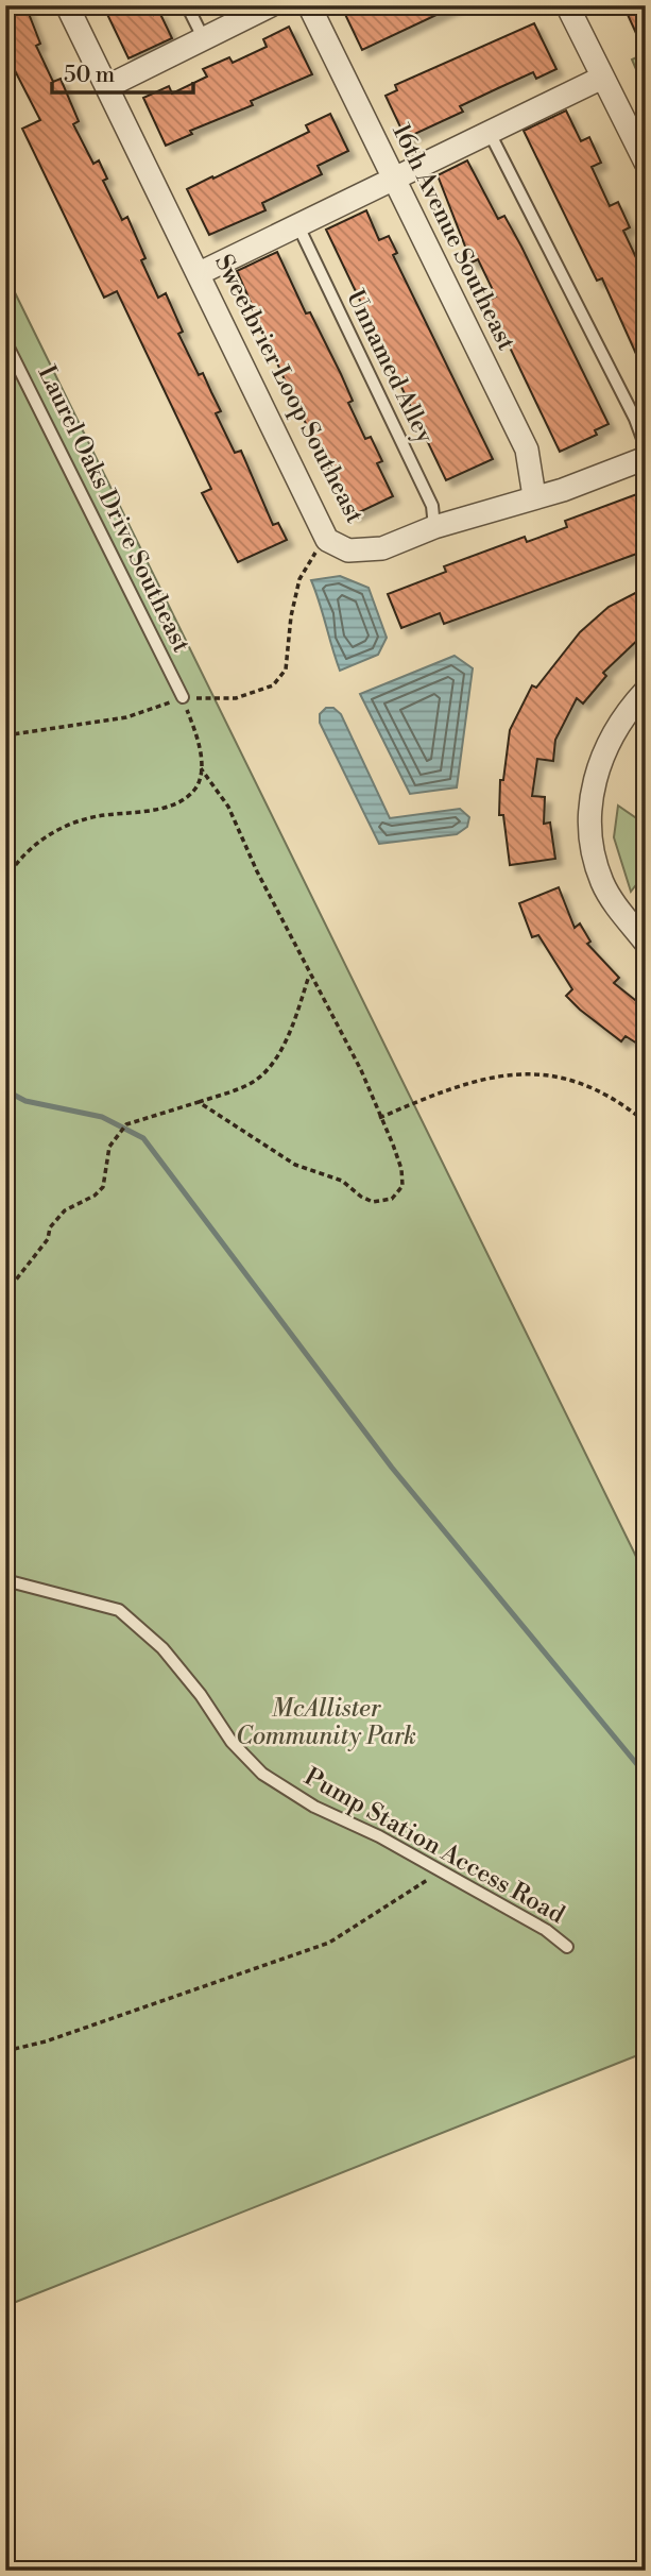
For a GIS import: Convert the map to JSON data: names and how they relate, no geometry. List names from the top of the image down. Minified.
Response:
{"streets":{"street":["16th Avenue Southeast","Sweetbrier Loop Southeast"],"lane":["Unnamed Alley","Laurel Oaks Drive Southeast","Pump Station Access Road"]},"crossings":[["16th Avenue Southeast","Sweetbrier Loop Southeast"],["Unnamed Alley","Sweetbrier Loop Southeast"]],"parks":["McAllister Community Park"],"scale_bar":"50 m"}
